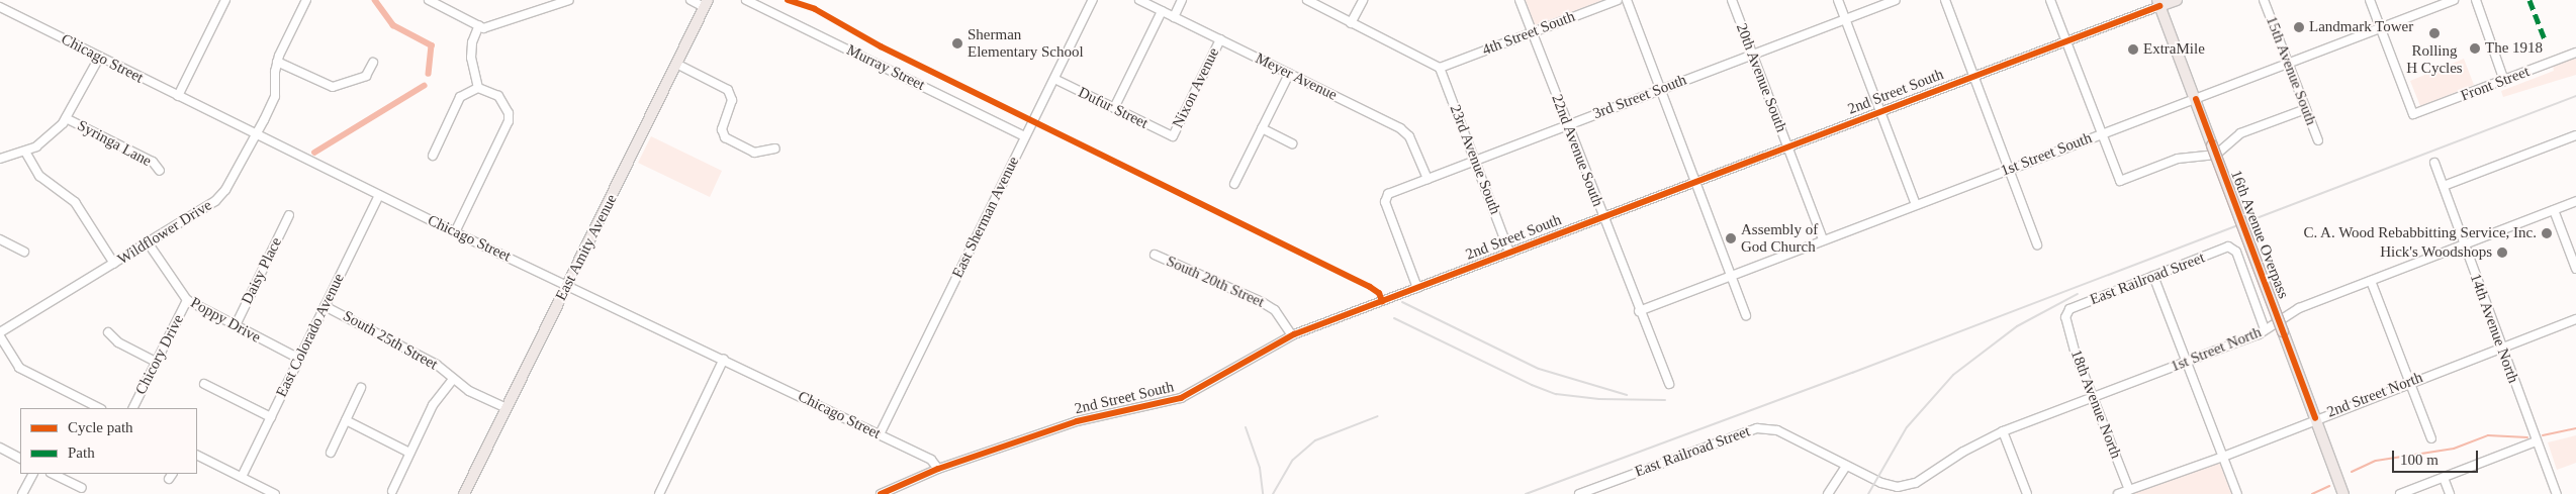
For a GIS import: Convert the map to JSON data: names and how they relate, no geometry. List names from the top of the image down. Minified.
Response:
{"streets":{"main road":["2nd Street South","16th Avenue Overpass","East Amity Avenue"],"street":["4th Street South","Chicago Street","Murray Street","15th Avenue South","Meyer Avenue","20th Avenue South","Front Street","Nixon Avenue","3rd Street South","Dufur Street","Syringa Lane","22nd Avenue South","1st Street South","23rd Avenue South","East Sherman Avenue","Wildflower Drive","Daisy Place","East Railroad Street","South 20th Street","Poppy Drive","14th Avenue North","East Colorado Avenue","South 25th Street","1st Street North","Chicory Drive","2nd Street North","18th Avenue North"]},"crossings":[["4th Street South","22nd Avenue South"],["4th Street South","23rd Avenue South"],["Chicago Street","2nd Street South"],["Chicago Street","East Sherman Avenue"],["Chicago Street","Wildflower Drive"],["Chicago Street","East Amity Avenue"],["Chicago Street","East Colorado Avenue"],["Murray Street","East Sherman Avenue"],["15th Avenue South","1st Street South"],["Meyer Avenue","Nixon Avenue"],["Meyer Avenue","3rd Street South"],["20th Avenue South","2nd Street South"],["20th Avenue South","3rd Street South"],["20th Avenue South","1st Street South"],["Front Street","1st Street South"],["Nixon Avenue","Dufur Street"],["2nd Street South","3rd Street South"],["2nd Street South","22nd Avenue South"],["2nd Street South","23rd Avenue South"],["2nd Street South","16th Avenue Overpass"],["2nd Street South","South 20th Street"],["3rd Street South","22nd Avenue South"],["3rd Street South","23rd Avenue South"],["Dufur Street","East Sherman Avenue"],["22nd Avenue South","1st Street South"],["1st Street South","16th Avenue Overpass"],["Wildflower Drive","Poppy Drive"],["16th Avenue Overpass","2nd Street North"],["East Amity Avenue","South 25th Street"],["Daisy Place","Poppy Drive"],["East Railroad Street","1st Street North"],["East Railroad Street","18th Avenue North"],["Poppy Drive","East Colorado Avenue"],["Poppy Drive","Chicory Drive"],["14th Avenue North","1st Street North"],["14th Avenue North","2nd Street North"],["East Colorado Avenue","South 25th Street"],["1st Street North","18th Avenue North"],["2nd Street North","18th Avenue North"]],"places":["Landmark Tower","Rolling H Cycles","Sherman Elementary School","The 1918","ExtraMile","C. A. Wood Rebabbitting Service, Inc.","Assembly of God Church","Hick's Woodshops"],"legend":["Cycle path","Path"],"scale_bar":"100 m"}
